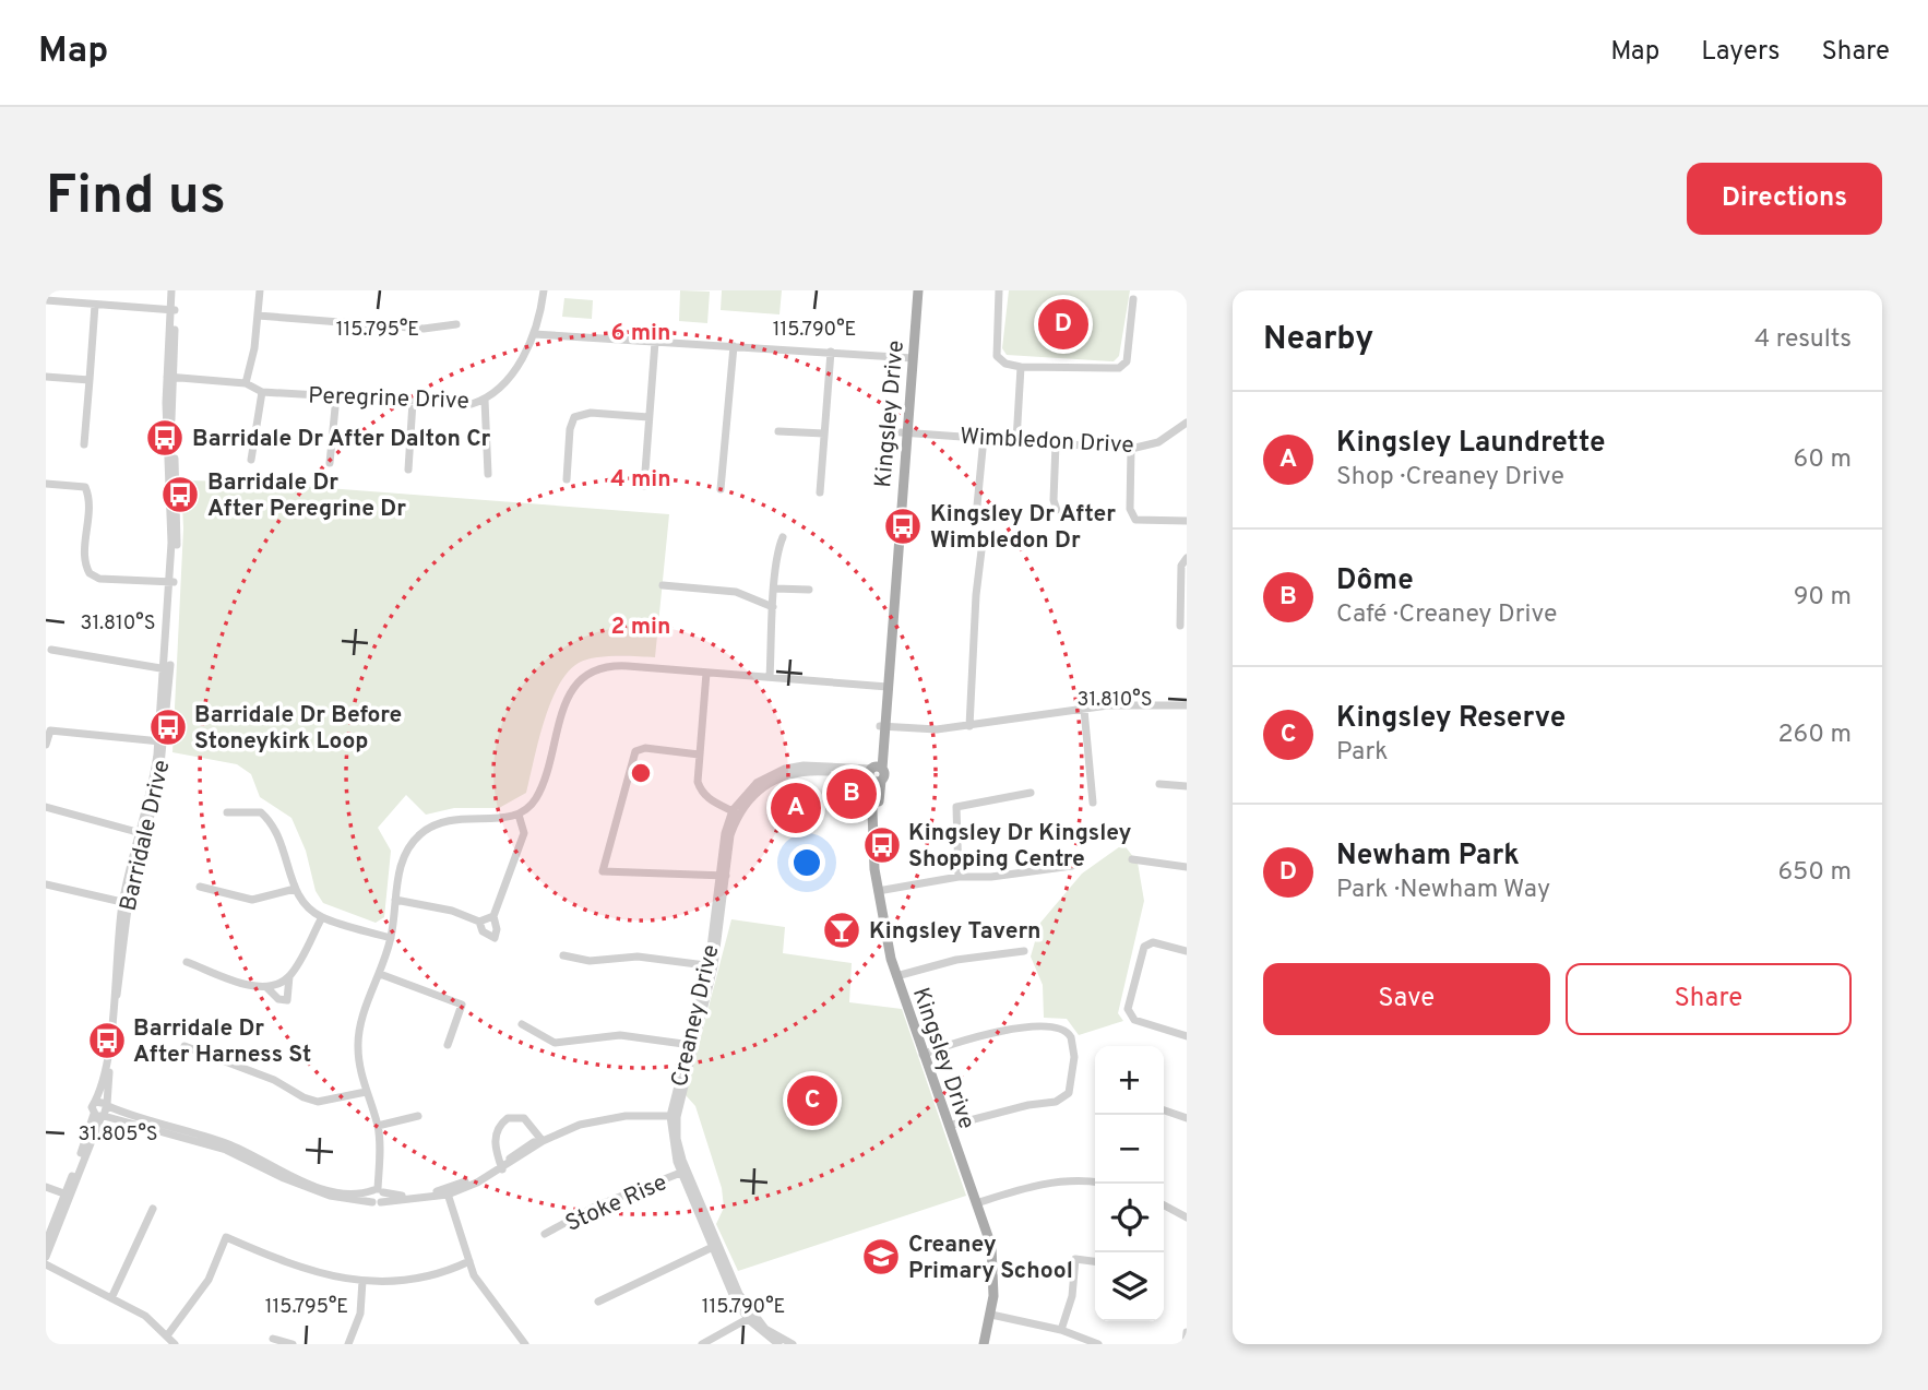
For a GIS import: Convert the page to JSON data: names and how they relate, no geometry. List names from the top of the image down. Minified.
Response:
{"streets":{"main road":["Kingsley Drive"],"street":["Peregrine Drive","Wimbledon Drive","Barridale Drive","Creaney Drive","Stoke Rise"]},"crossings":[["Peregrine Drive","Barridale Drive"],["Kingsley Drive","Wimbledon Drive"],["Kingsley Drive","Creaney Drive"],["Creaney Drive","Stoke Rise"]],"places":{"bus stop":["Barridale Dr After Dalton Cr","Barridale Dr After Peregrine Dr","Kingsley Dr After Wimbledon Dr","Barridale Dr Before Stoneykirk Loop","Kingsley Dr Kingsley Shopping Centre","Barridale Dr After Harness St"],"bar":["Kingsley Tavern"],"school or university":["Creaney Primary School"]},"page":{"header":"Map","nav":["Map","Layers","Share"],"buttons":["Directions",["Save","Share"]],"title":"Find us","heading":["Nearby","4 results"],"pins":["D","B","A","C"],"list":[{"mark":"A","name":"Kingsley Laundrette","note":"Shop · Creaney Drive","value":"60 m"},{"mark":"B","name":"Dôme","note":"Café · Creaney Drive","value":"90 m"},{"mark":"C","name":"Kingsley Reserve","note":"Park","value":"260 m"},{"mark":"D","name":"Newham Park","note":"Park · Newham Way","value":"650 m"}],"map_buttons":["+","−"]},"coordinates":["115.795°E","115.790°E","31.810°S","31.805°S"],"rings":["6 min","4 min","2 min"]}
